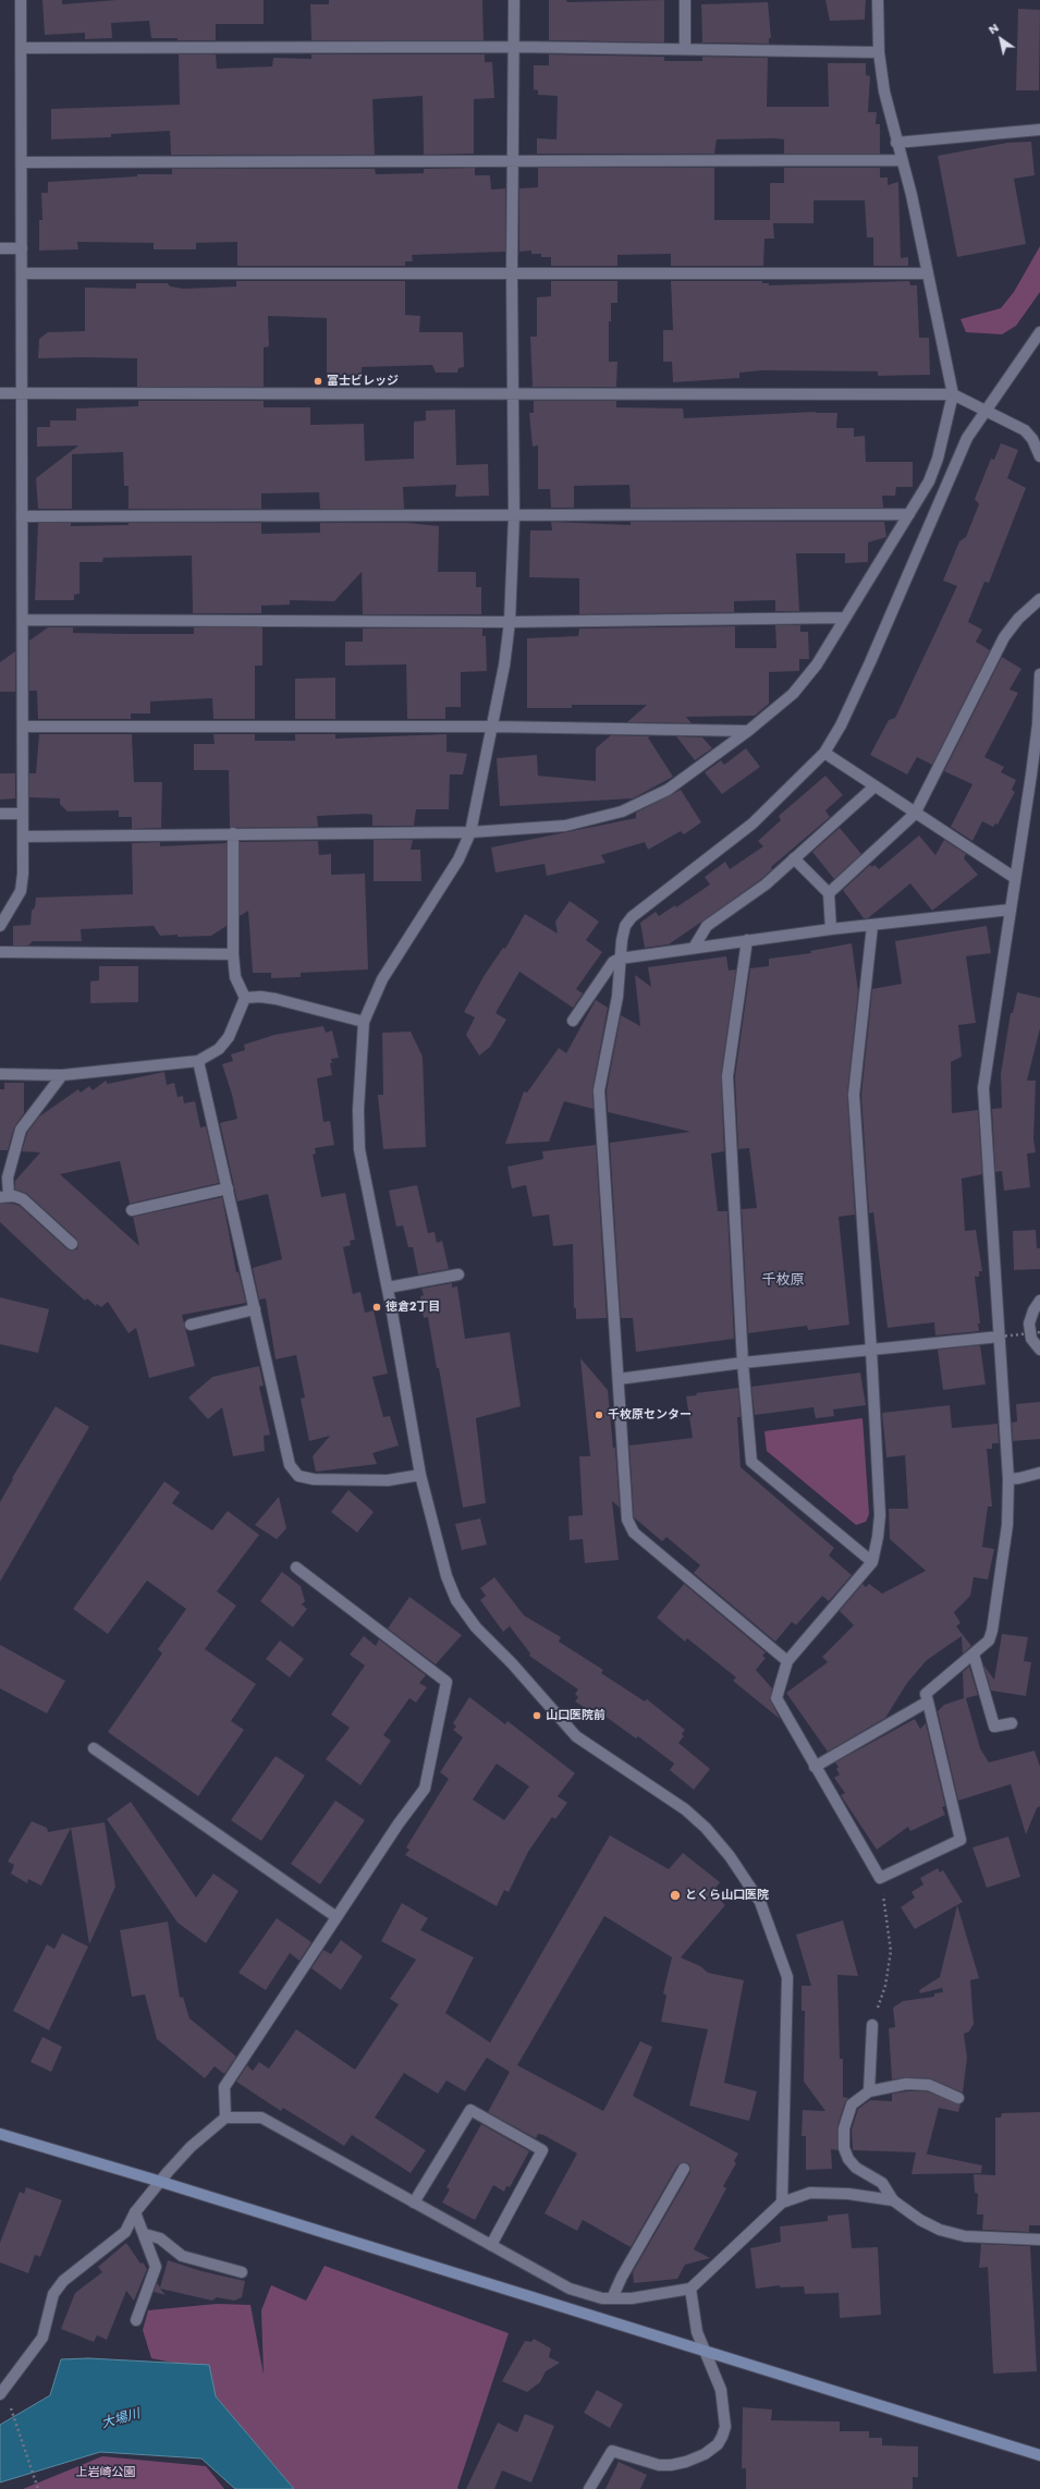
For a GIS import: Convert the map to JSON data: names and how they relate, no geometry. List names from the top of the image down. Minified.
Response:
{"districts":["千枚原"],"water":["大場川"],"parks":["上岩崎公園"],"places":["富士ビレッジ","徳倉2丁目","千枚原センター","山口医院前","とくら山口医院"],"north":"top left"}
